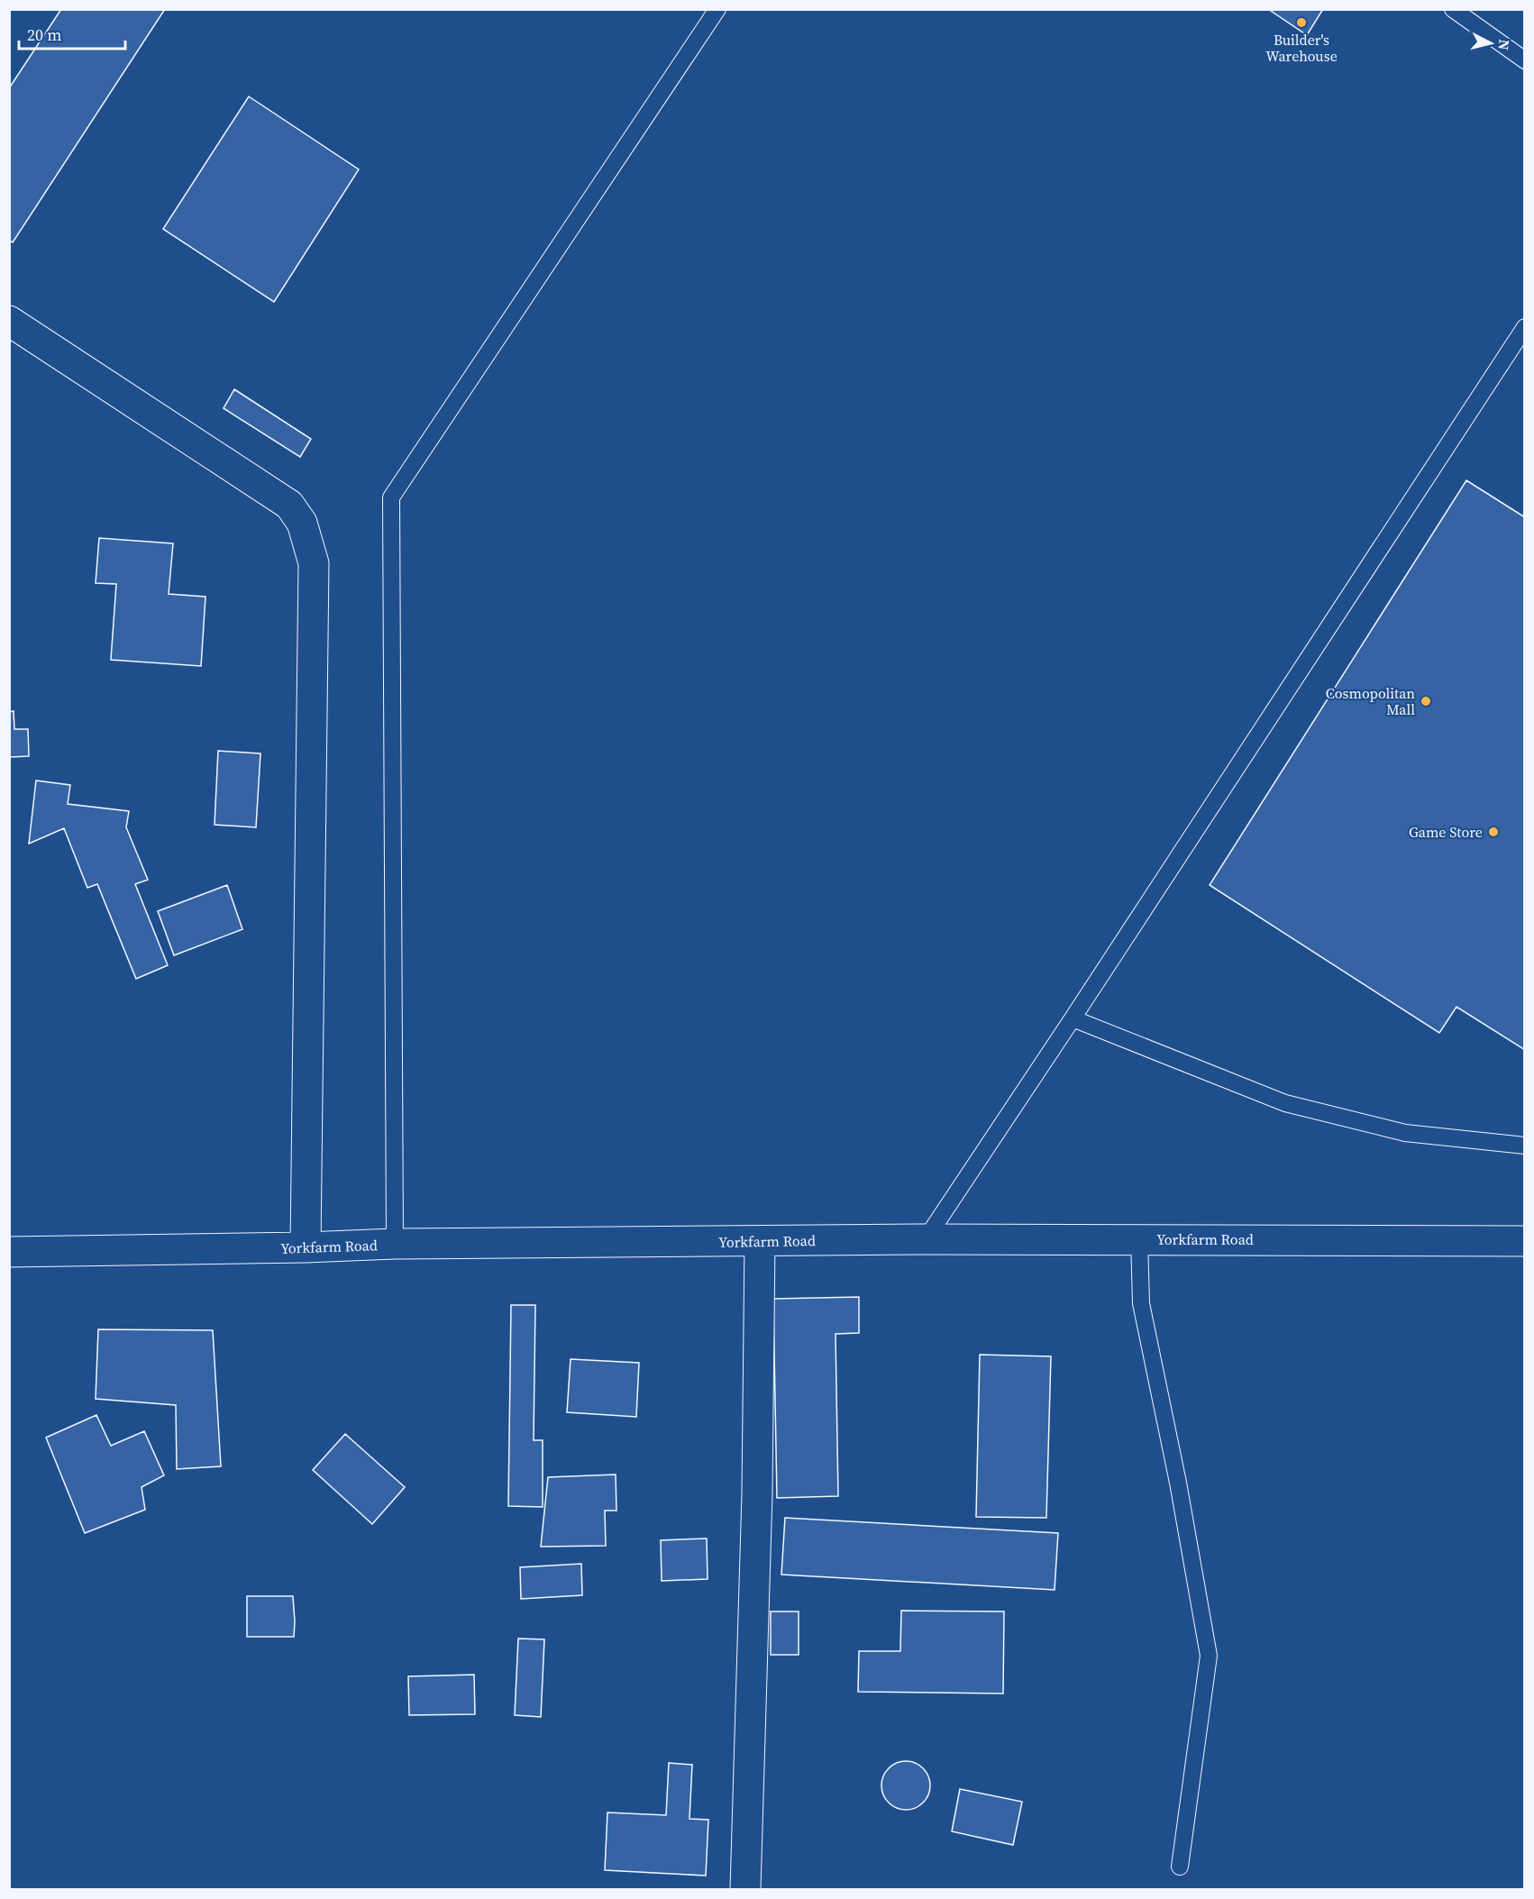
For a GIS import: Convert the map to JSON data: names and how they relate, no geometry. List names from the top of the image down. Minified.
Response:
{"streets":{"street":["Yorkfarm Road"]},"places":["Builder's Warehouse","Cosmopolitan Mall","Game Store"],"scale_bar":"20 m","north":"right"}
